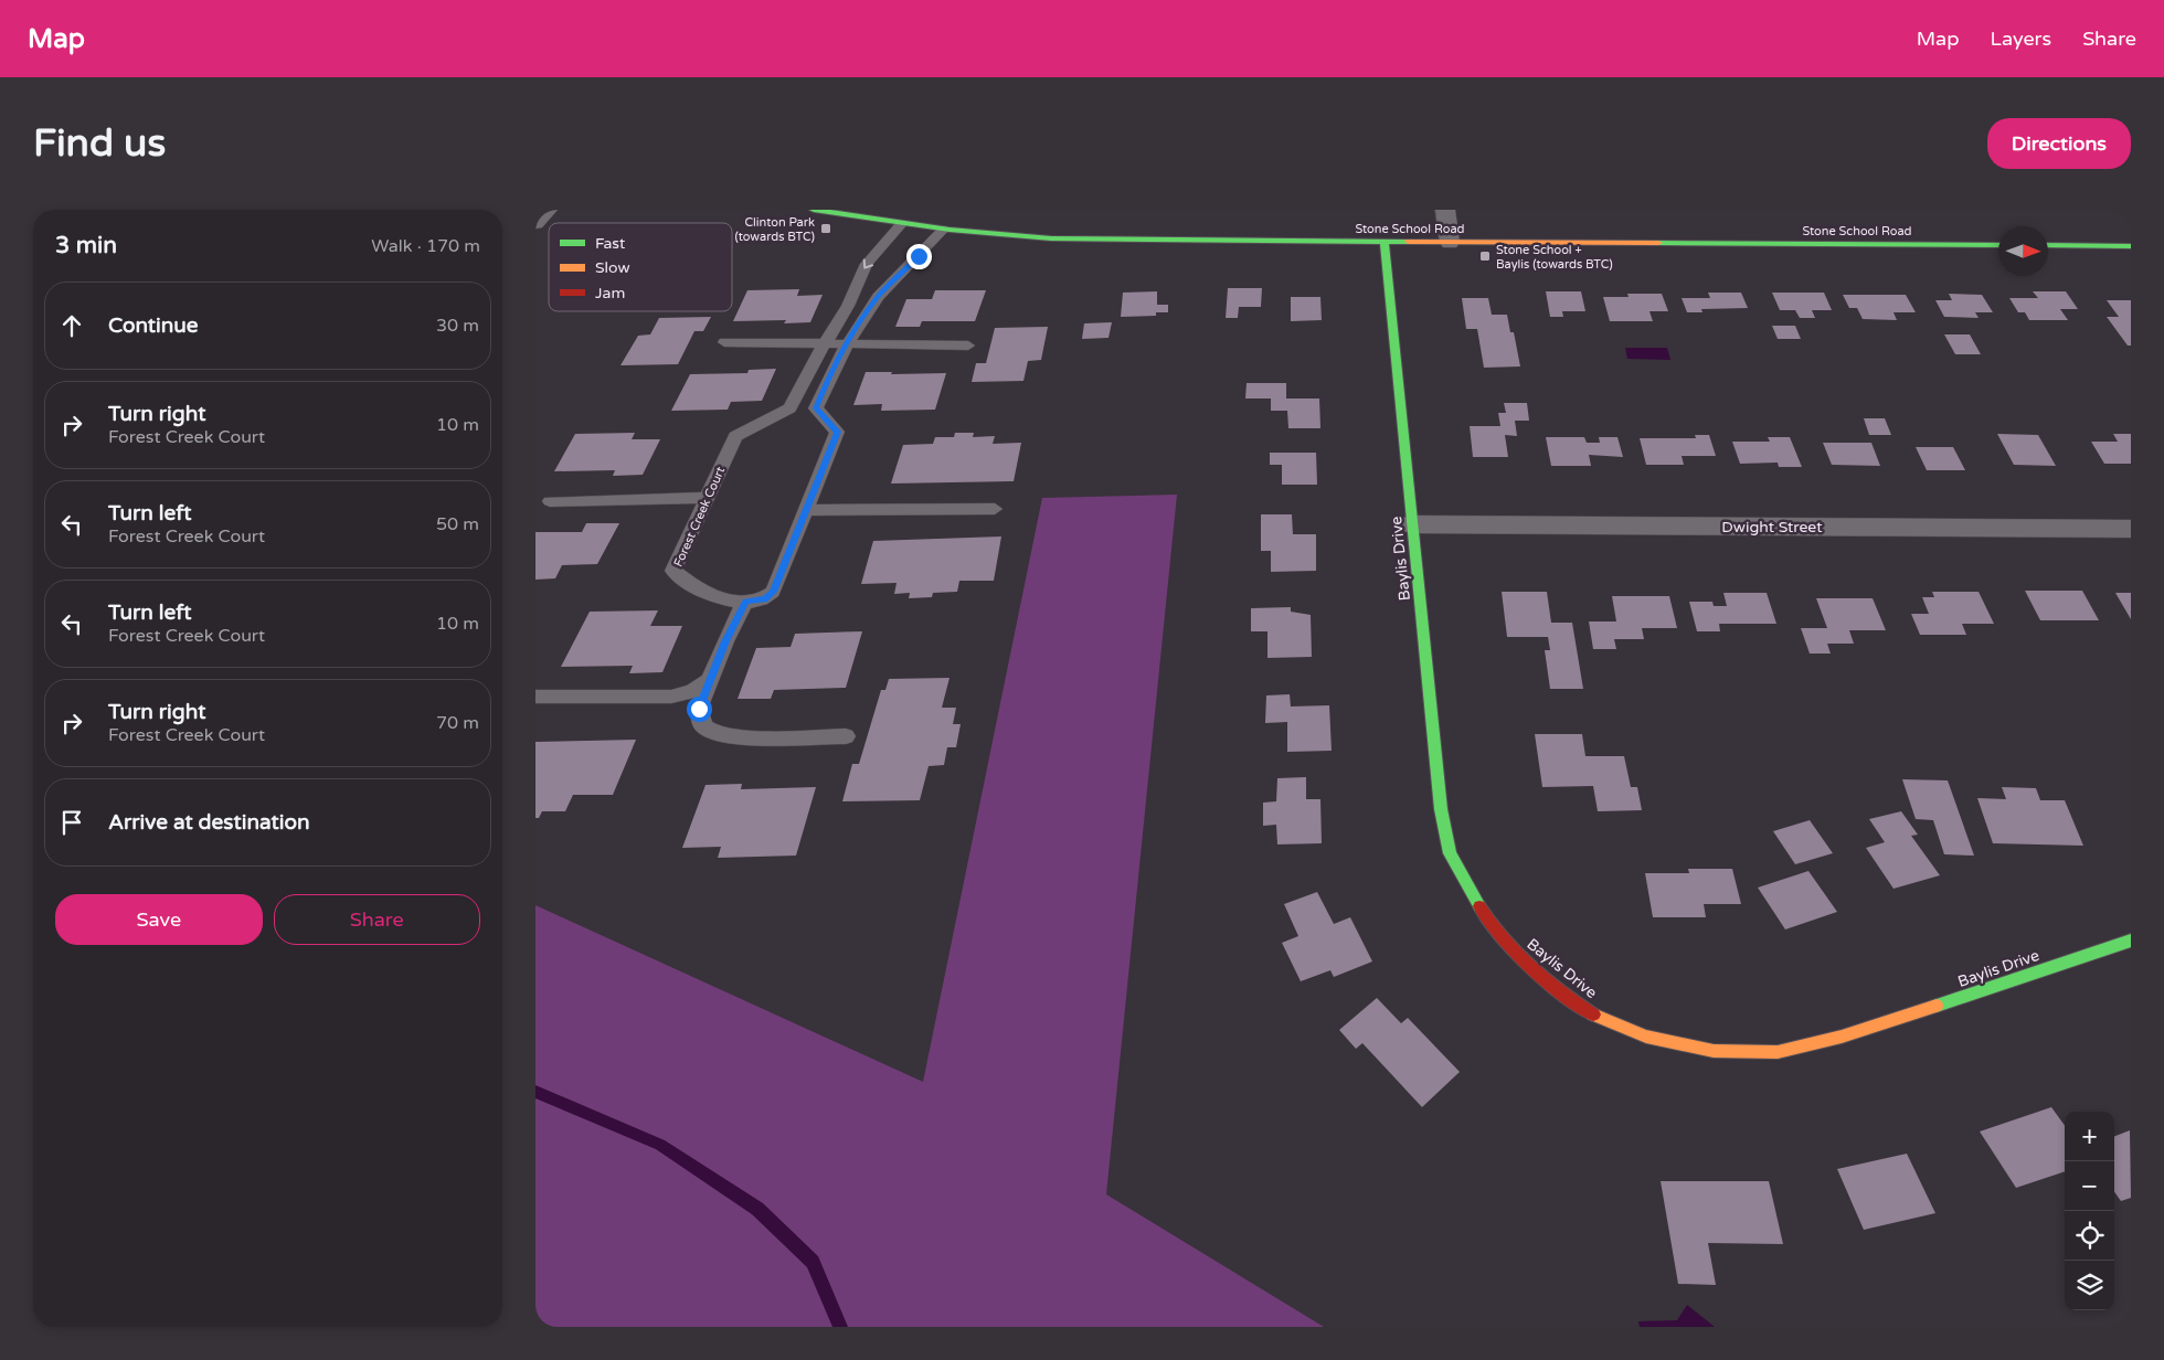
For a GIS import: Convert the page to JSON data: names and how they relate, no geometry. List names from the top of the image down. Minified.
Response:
{"streets":{"main road":["Stone School Road","Baylis Drive"],"street":["Dwight Street"],"lane":["Forest Creek Court"]},"crossings":[["Stone School Road","Baylis Drive"],["Dwight Street","Baylis Drive"]],"places":{"transit":["Clinton Park (towards BTC)","Stone School + Baylis (towards BTC)"]},"legend":["Fast","Slow","Jam"],"north":"right","page":{"header":"Map","nav":["Map","Layers","Share"],"buttons":["Directions",["Save","Share"]],"title":"Find us","heading":["3 min","Walk · 170 m"],"list":[["Continue","30 m"],["Turn right","Forest Creek Court","10 m"],["Turn left","Forest Creek Court","50 m"],["Turn left","Forest Creek Court","10 m"],["Turn right","Forest Creek Court","70 m"],"Arrive at destination"],"map_buttons":["+","−"]}}
